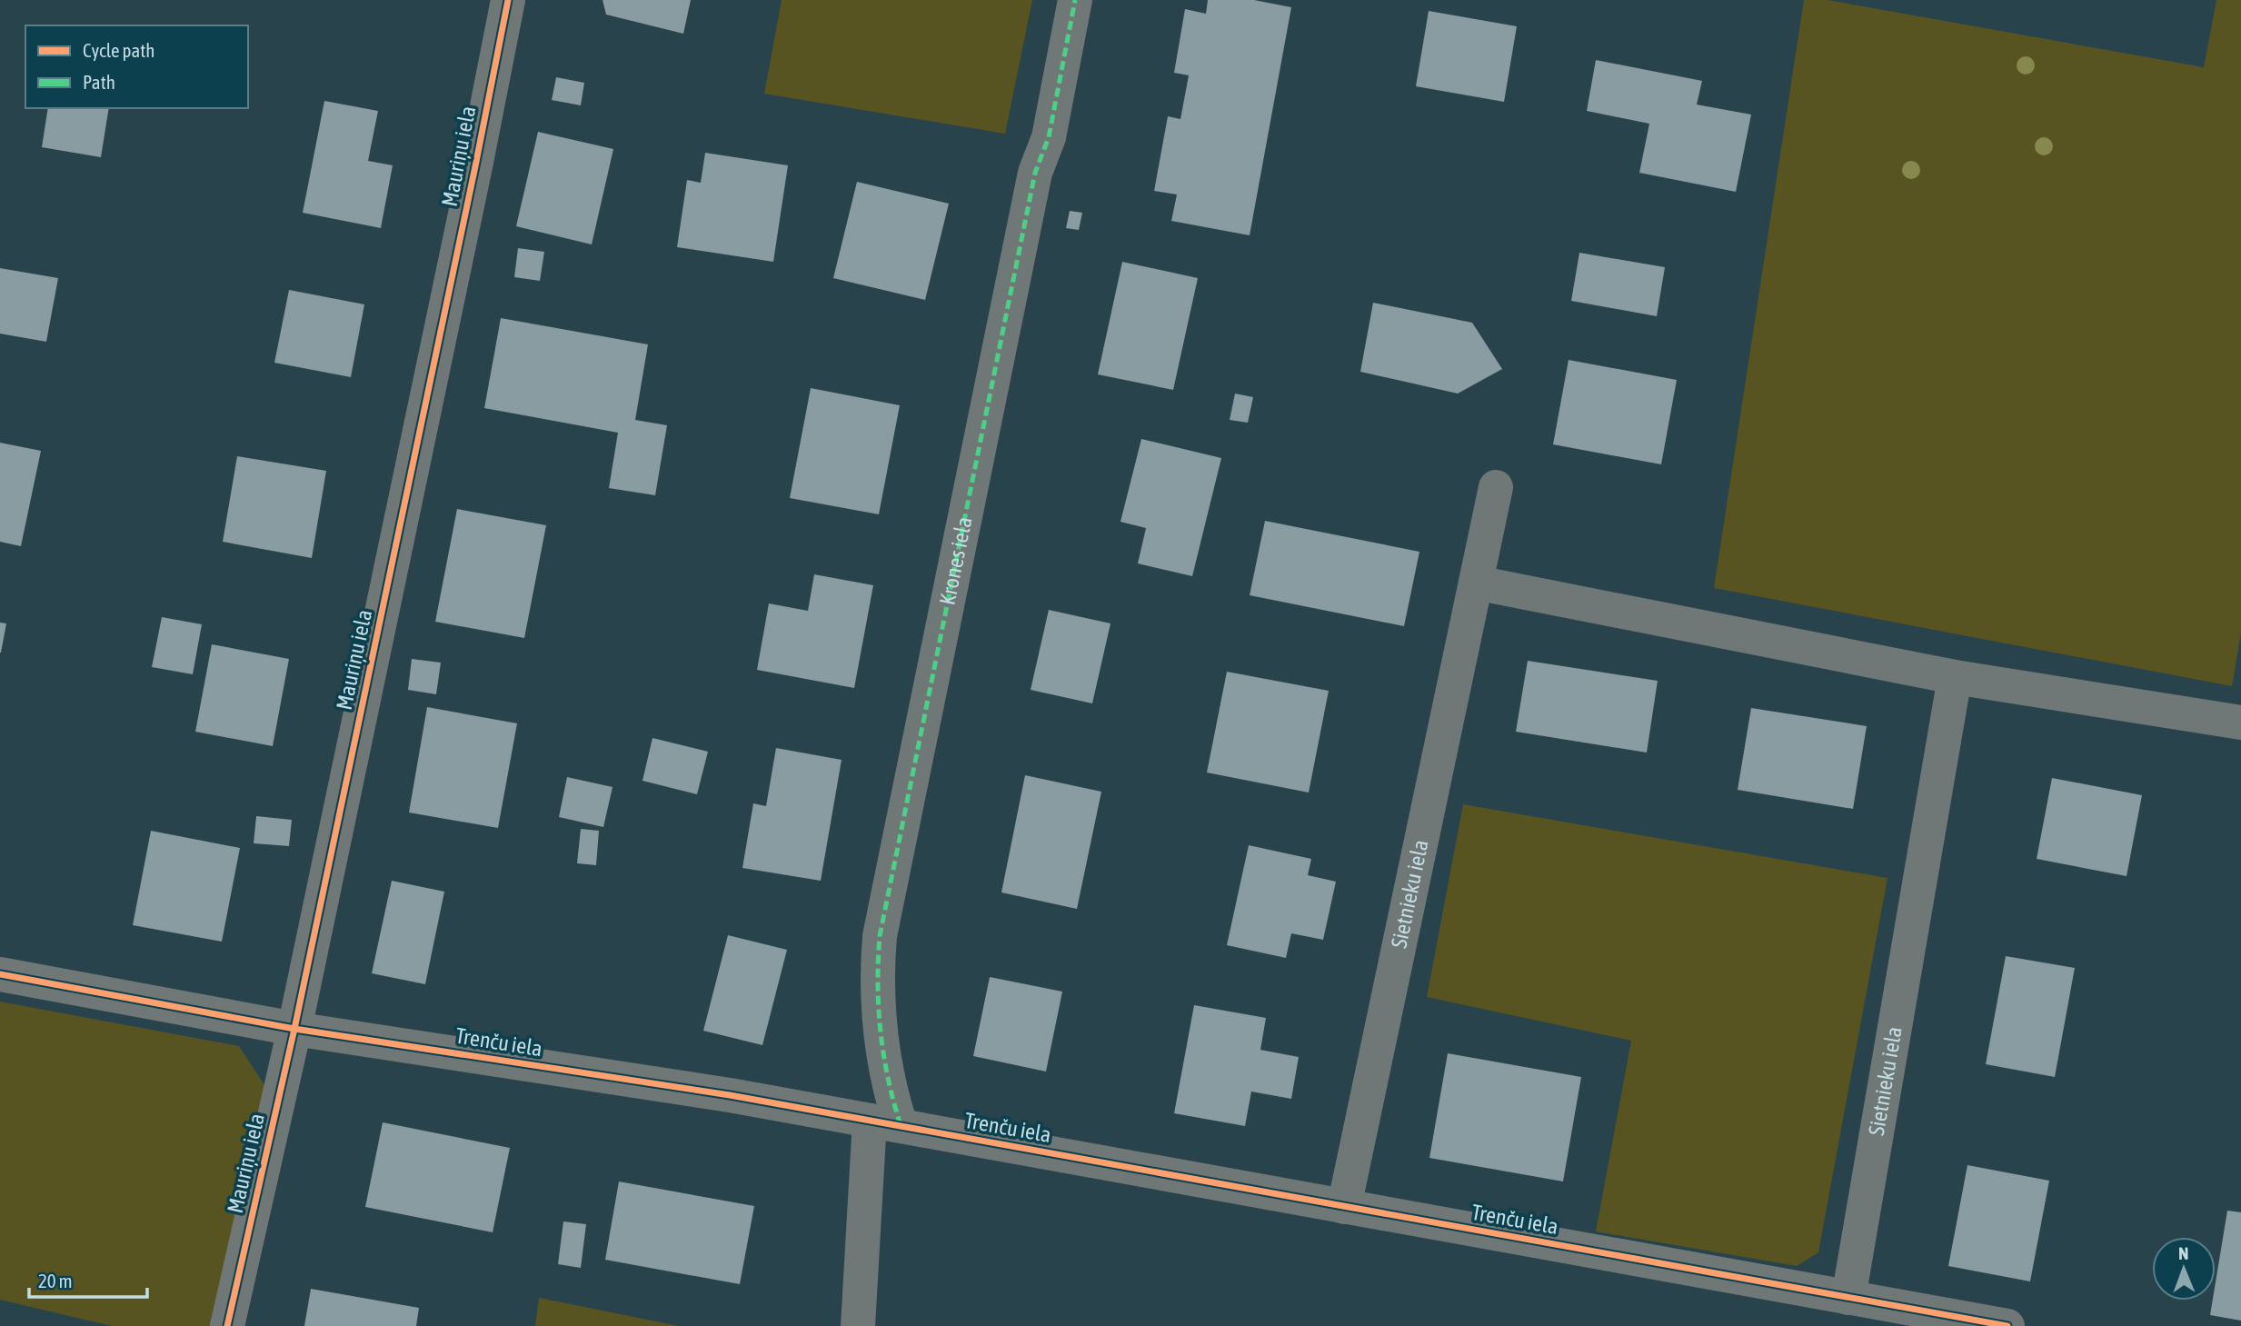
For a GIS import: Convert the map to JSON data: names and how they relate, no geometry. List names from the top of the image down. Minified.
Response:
{"streets":{"street":["Mauriņu iela","Krones iela","Sietnieku iela","Trenču iela"]},"crossings":[["Mauriņu iela","Trenču iela"],["Krones iela","Trenču iela"],["Sietnieku iela","Trenču iela"]],"legend":["Cycle path","Path"],"scale_bar":"20 m","north":"top"}
